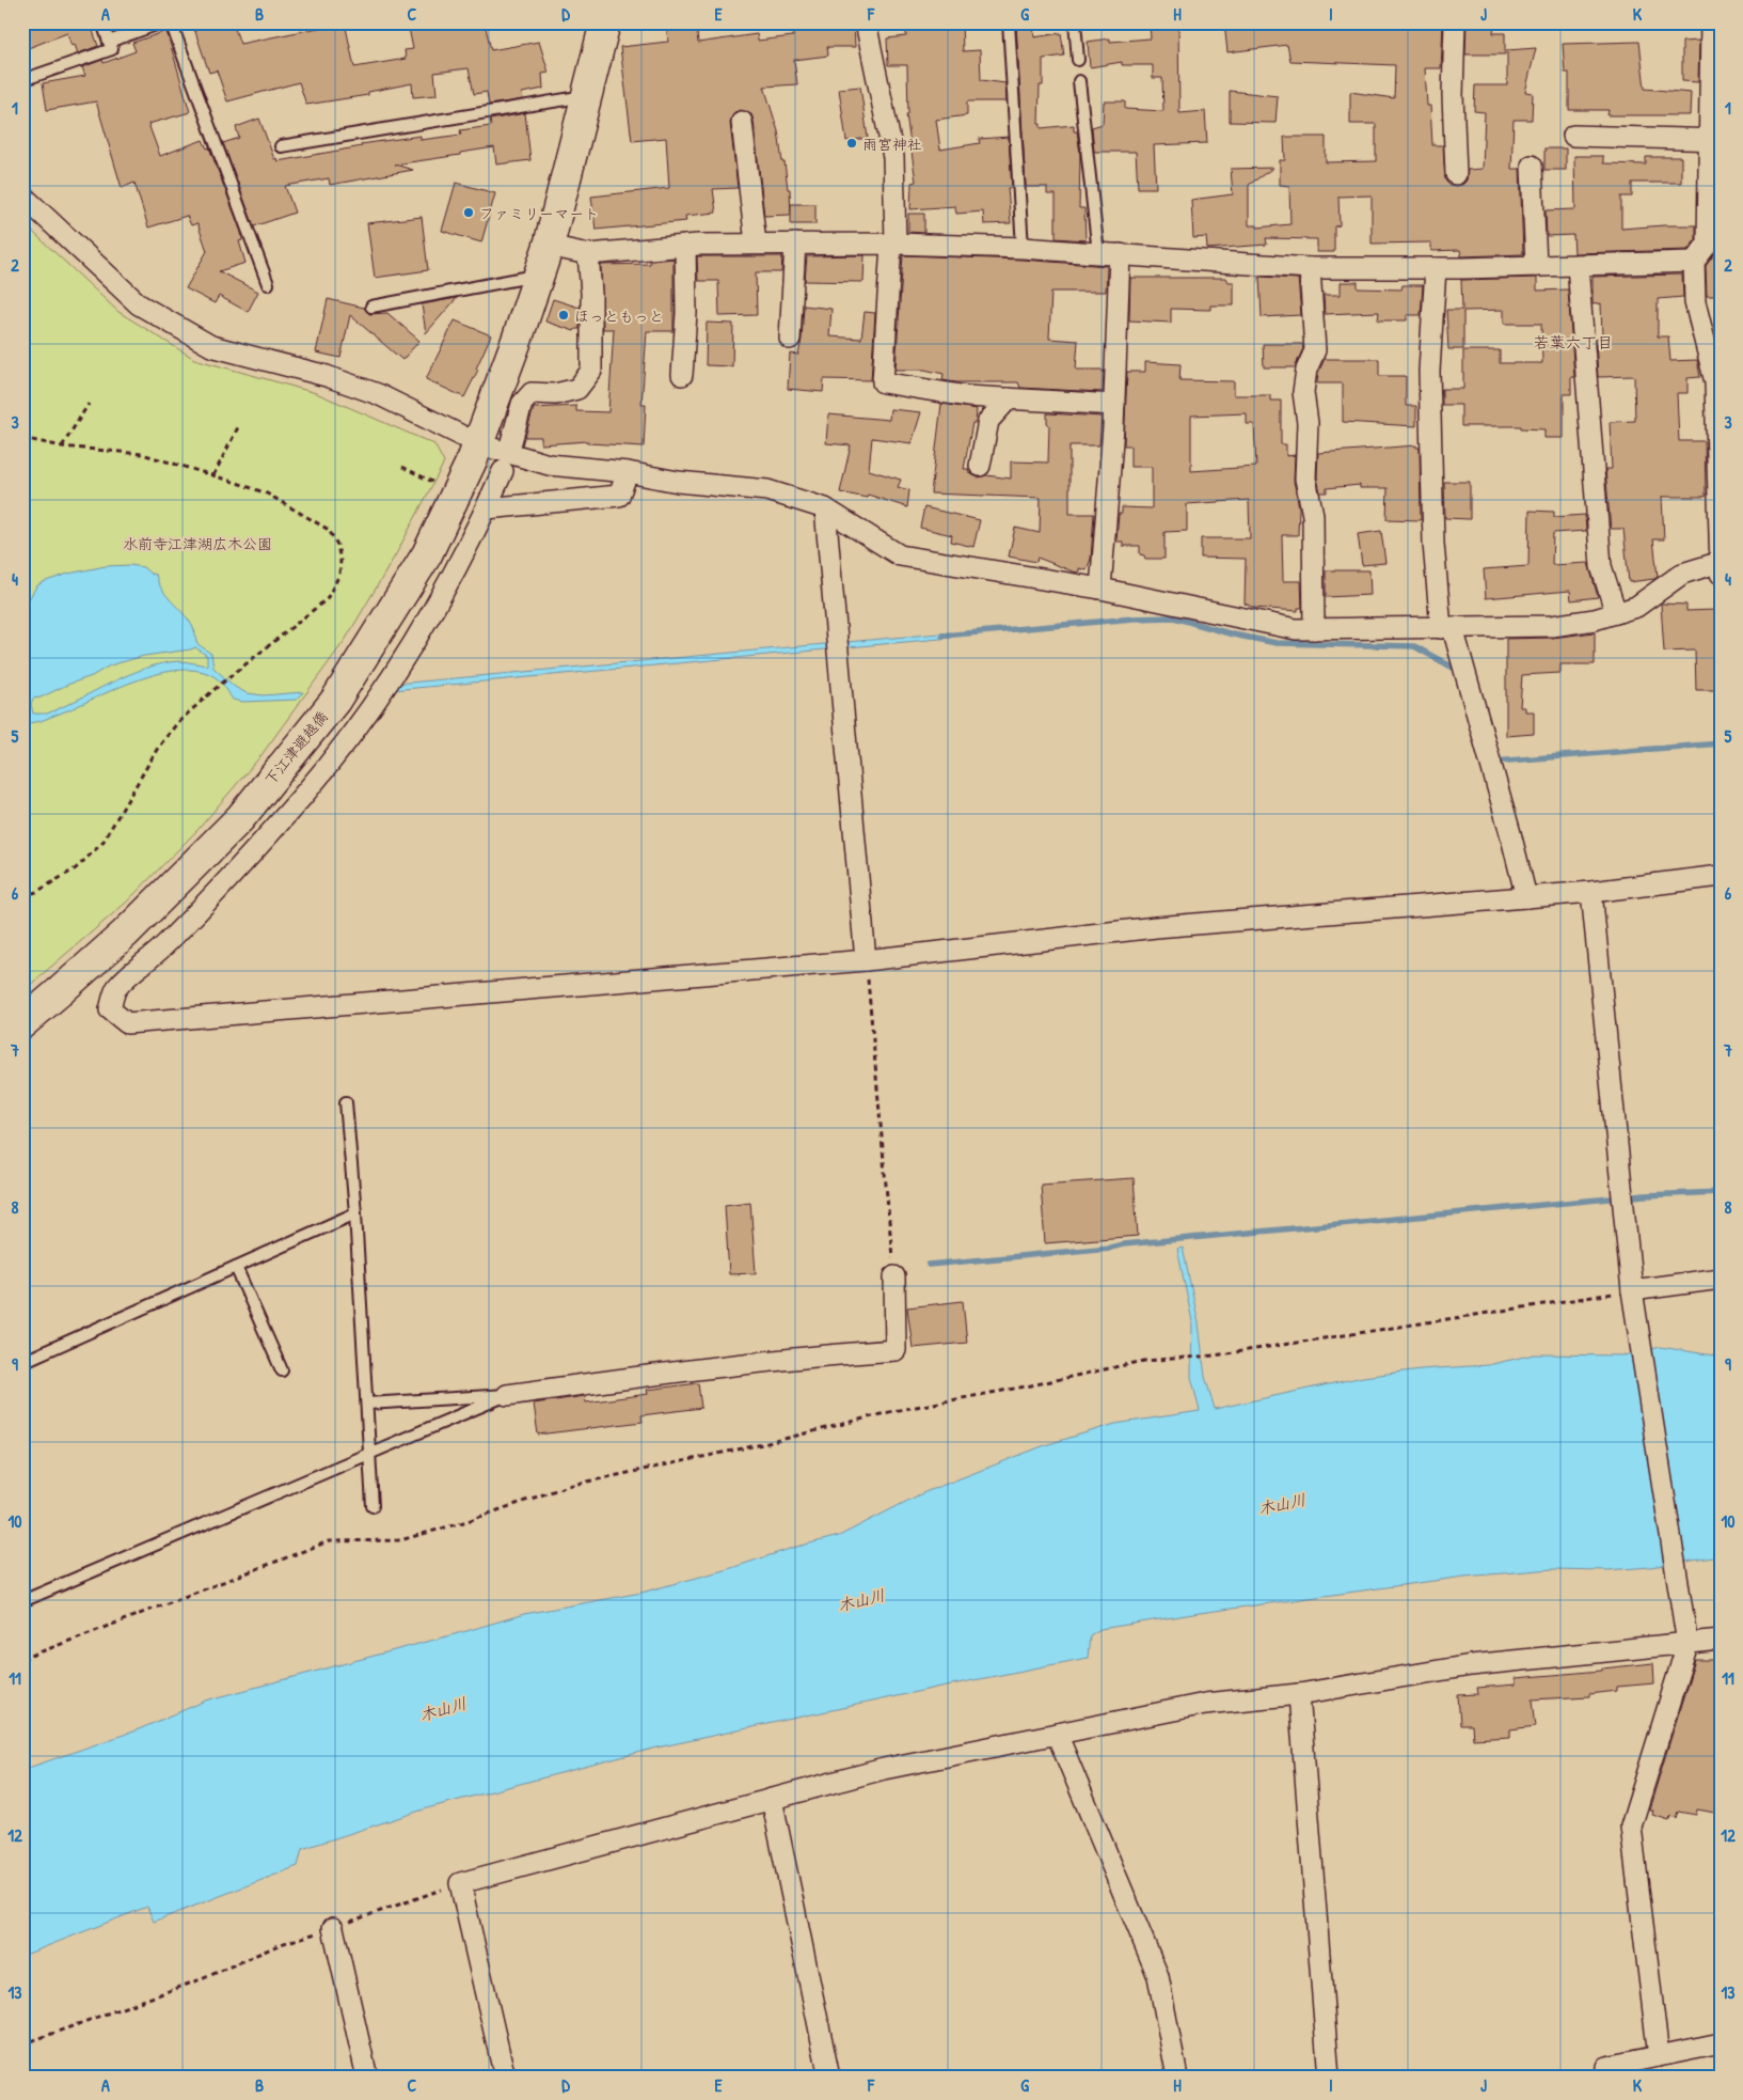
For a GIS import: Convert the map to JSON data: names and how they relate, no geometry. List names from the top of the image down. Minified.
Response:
{"streets":{"street":["下江津避越僑"]},"districts":["若葉六丁目"],"water":["木山川"],"parks":["水前寺江津湖広木公園"],"places":["雨宮神社","ファミリーマート","ほっともっと"],"grid":{"columns":["A","B","C","D","E","F","G","H","I","J","K"],"rows":["1","2","3","4","5","6","7","8","9","10","11","12","13"]}}
